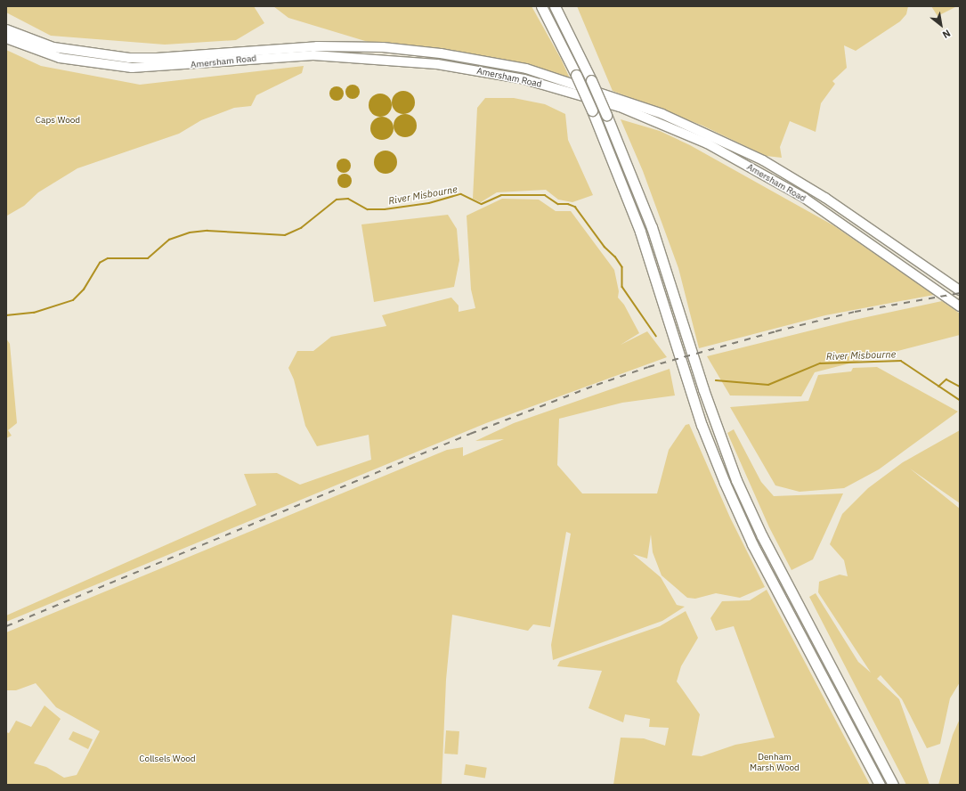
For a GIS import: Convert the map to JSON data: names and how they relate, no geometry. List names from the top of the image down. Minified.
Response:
{"streets":{"highway":["Amersham Road"]},"water":["River Misbourne"],"parks":["Caps Wood","Denham Marsh Wood","Collsels Wood"],"north":"bottom right"}
